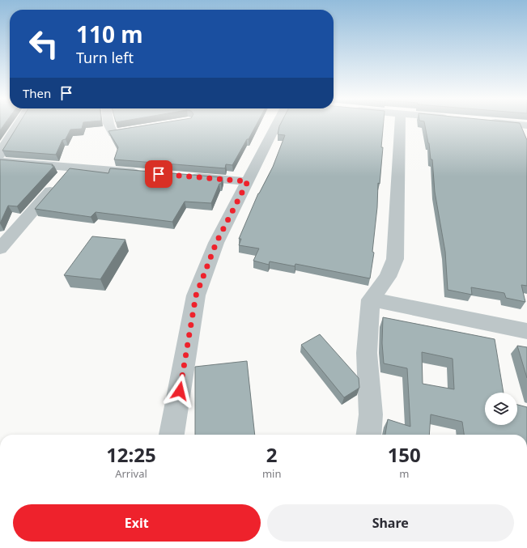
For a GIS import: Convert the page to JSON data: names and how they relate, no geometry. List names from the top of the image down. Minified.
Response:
{"page":{"turn":["110 m","Turn left"],"then":"Then","eta":["12:25","Arrival","2","min","150","m"],"buttons":["Exit","Share"]}}
